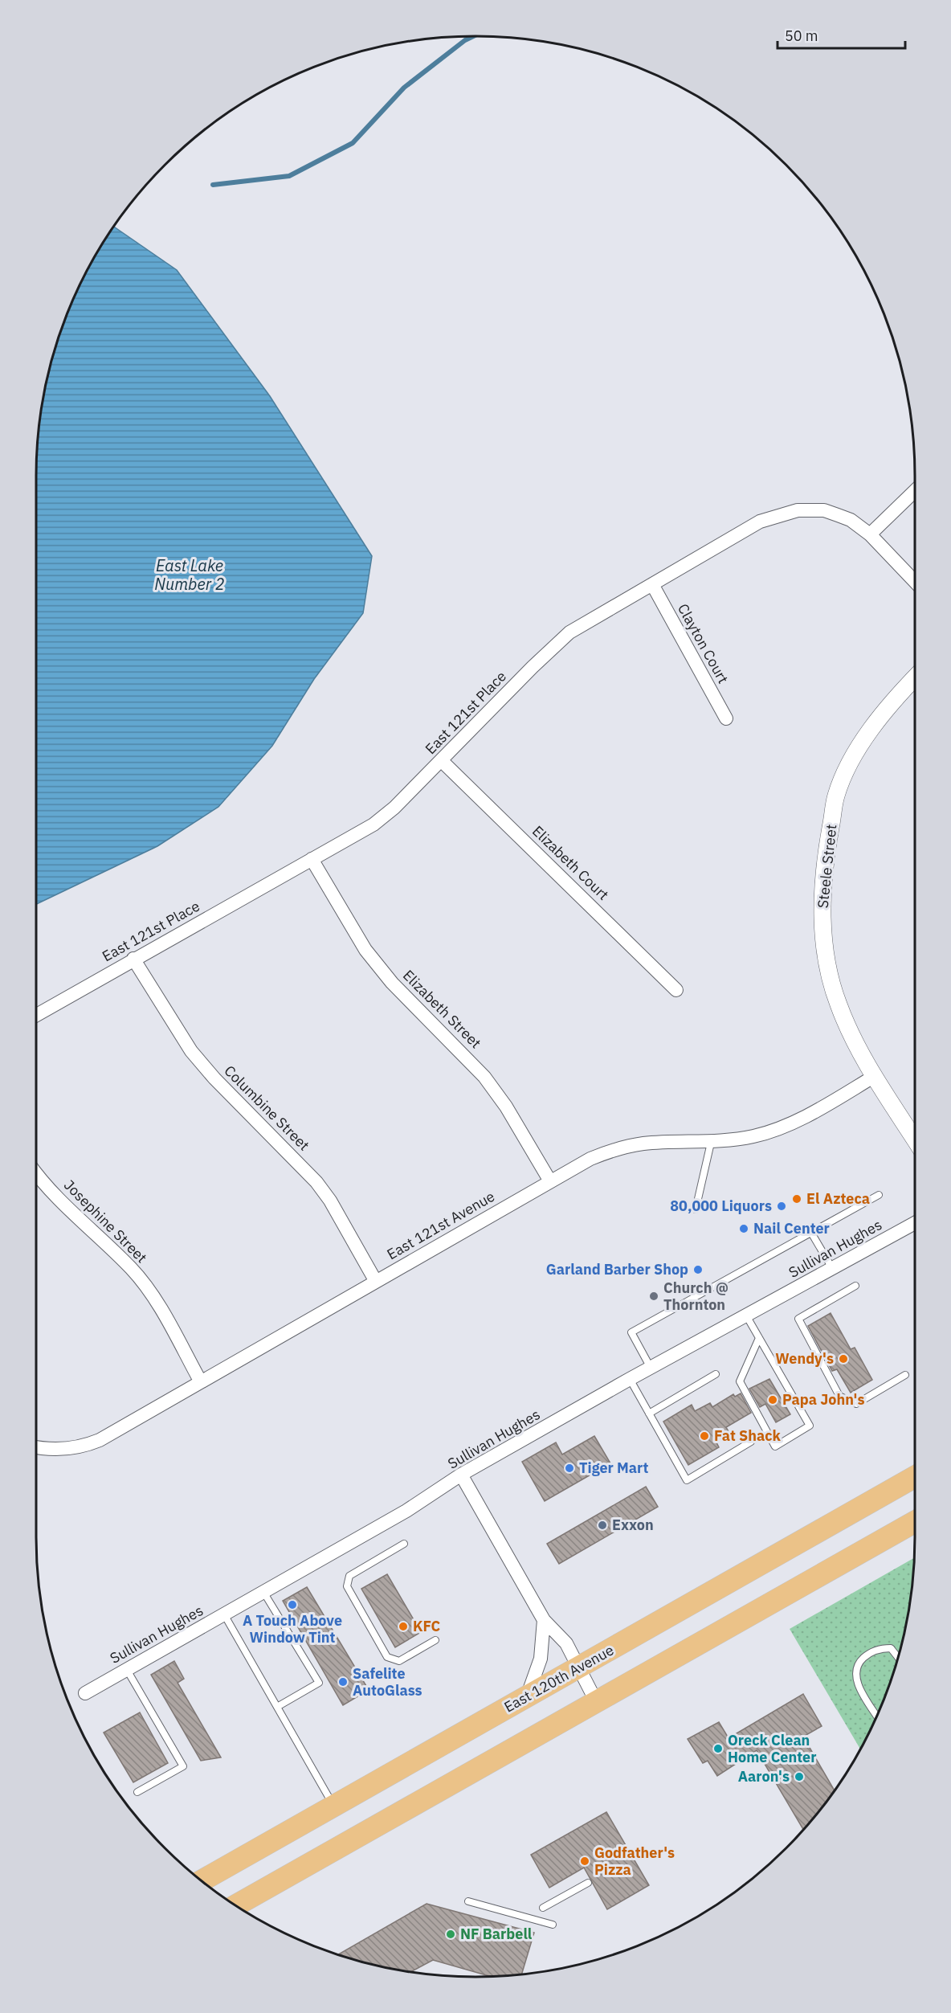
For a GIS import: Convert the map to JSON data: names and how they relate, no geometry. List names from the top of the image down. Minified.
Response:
{"streets":{"main road":["East 120th Avenue"],"street":["Clayton Court","East 121st Place","Elizabeth Court","Steele Street","Elizabeth Street","Columbine Street","Josephine Street","East 121st Avenue","Sullivan Hughes"]},"crossings":[["Clayton Court","East 121st Place"],["East 121st Place","Elizabeth Court"],["East 121st Place","Elizabeth Street"],["East 121st Place","Columbine Street"],["Steele Street","East 121st Avenue"],["Elizabeth Street","East 121st Avenue"],["Columbine Street","East 121st Avenue"],["Josephine Street","East 121st Avenue"]],"water":["East Lake Number 2"],"places":["El Azteca","80,000 Liquors","Nail Center","Garland Barber Shop","Church @ Thornton","Wendy's","Papa John's","Fat Shack","Tiger Mart","Exxon","A Touch Above Window Tint","KFC","Safelite AutoGlass","Oreck Clean Home Center","Aaron's","Godfather's Pizza","NF Barbell"],"scale_bar":"50 m"}
